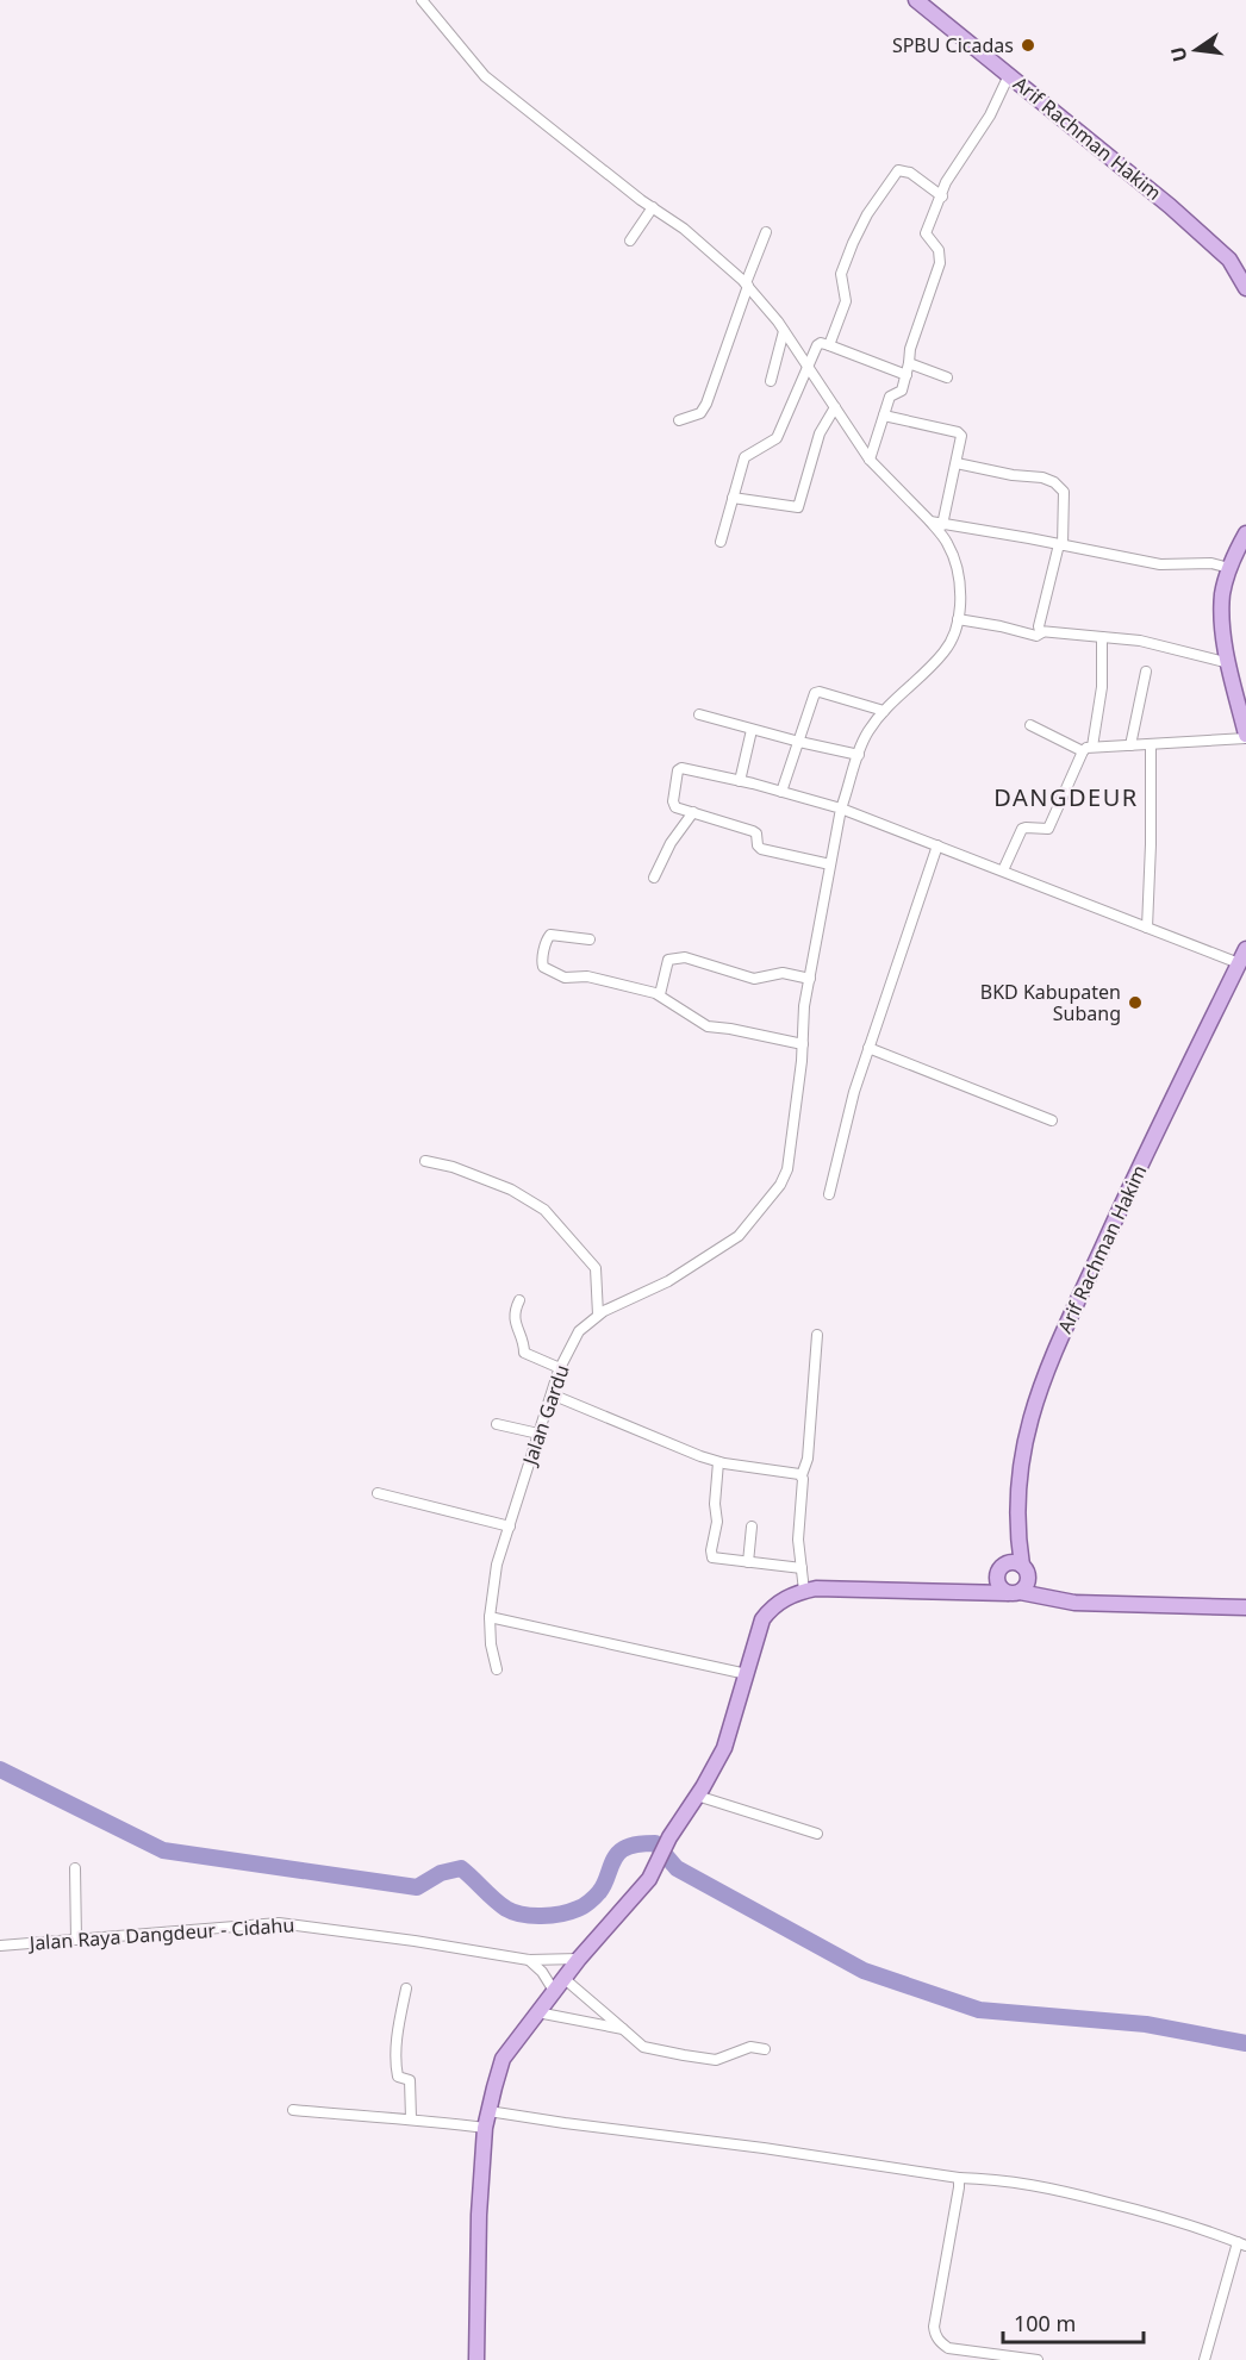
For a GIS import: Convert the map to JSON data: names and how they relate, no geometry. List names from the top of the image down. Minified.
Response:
{"streets":{"main road":["Arif Rachman Hakim"],"street":["Jalan Gardu","Jalan Raya Dangdeur - Cidahu"]},"districts":["DANGDEUR"],"places":["SPBU Cicadas","BKD Kabupaten Subang"],"scale_bar":"100 m","north":"left"}
